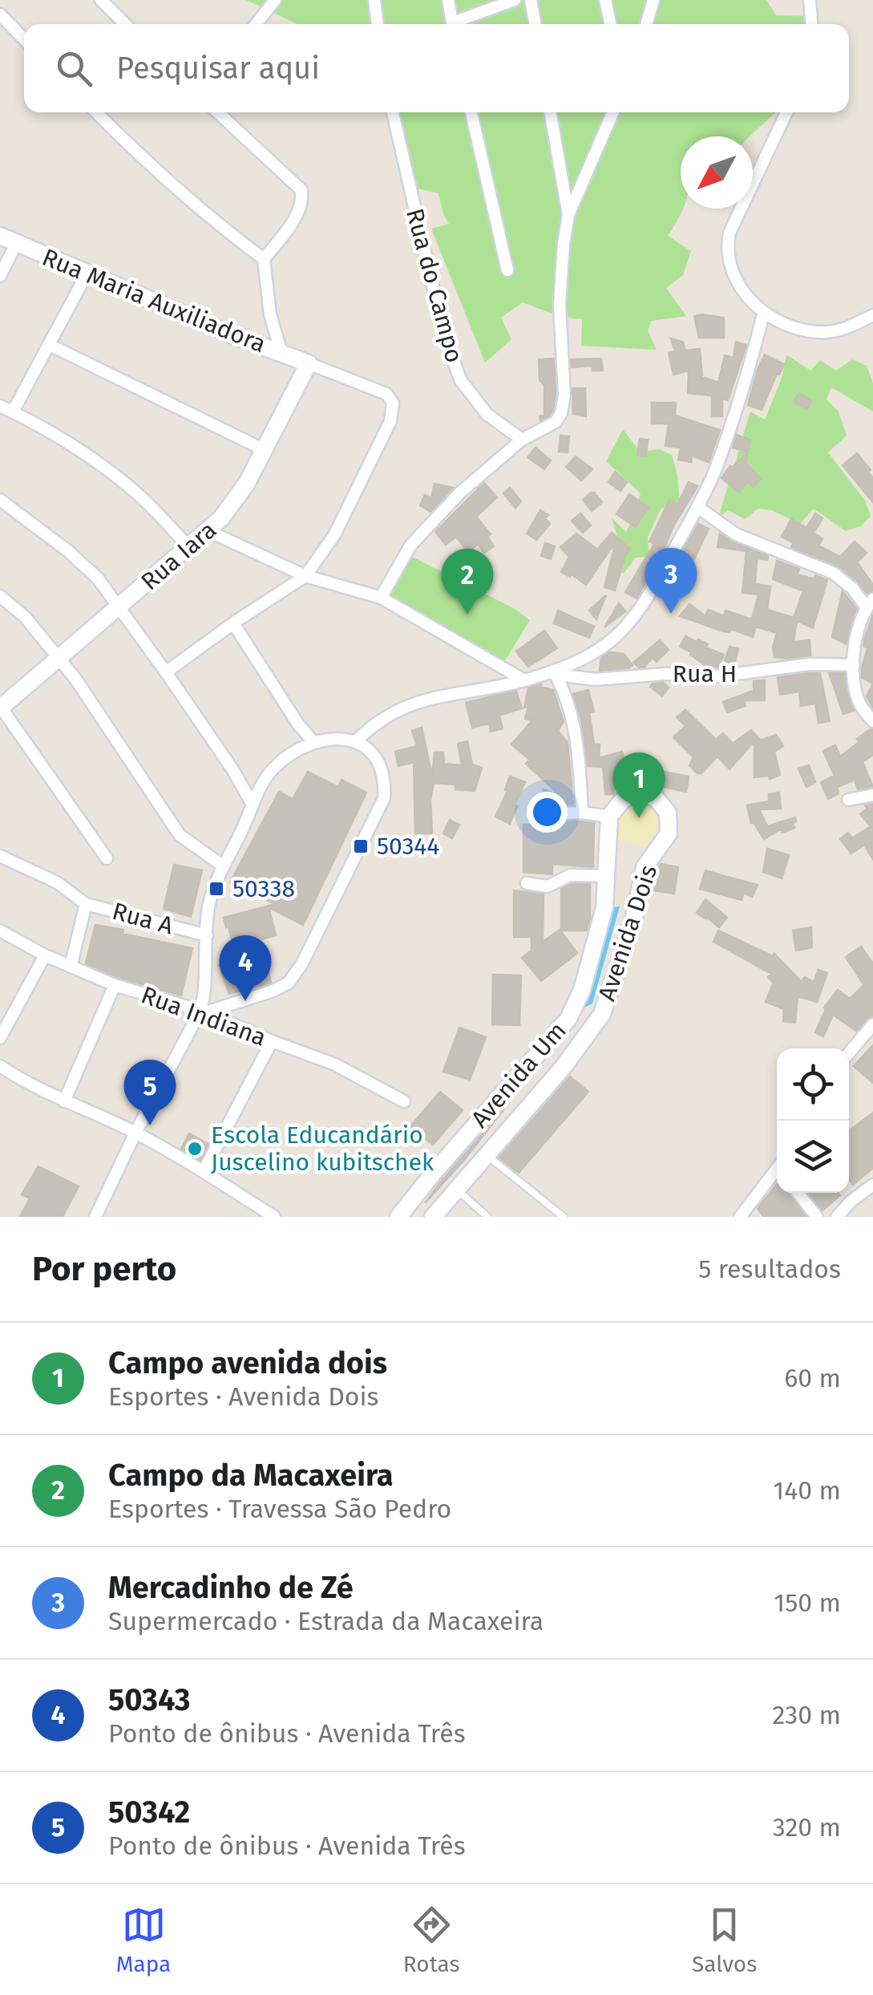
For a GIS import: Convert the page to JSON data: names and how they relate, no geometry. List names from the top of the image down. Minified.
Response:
{"streets":{"street":["Rua do Campo","Rua Maria Auxiliadora","Rua Iara","Rua H","Rua A","Avenida Dois","Rua Indiana","Avenida Um"]},"crossings":[["Rua Maria Auxiliadora","Rua Iara"],["Avenida Dois","Avenida Um"]],"places":{"transit":["50344","50338"],"other":["Escola Educandário Juscelino kubitschek"]},"north":"bottom left","page":{"search":"Pesquisar aqui","pins":["3","2","1","4","5"],"heading":["Por perto","5 resultados"],"list":[{"mark":"1","name":"Campo avenida dois","note":"Esportes · Avenida Dois","value":"60 m"},{"mark":"2","name":"Campo da Macaxeira","note":"Esportes · Travessa São Pedro","value":"140 m"},{"mark":"3","name":"Mercadinho de Zé","note":"Supermercado · Estrada da Macaxeira","value":"150 m"},{"mark":"4","name":"50343","note":"Ponto de ônibus · Avenida Três","value":"230 m"},{"mark":"5","name":"50342","note":"Ponto de ônibus · Avenida Três","value":"320 m"}],"nav":["Mapa","Rotas","Salvos"]}}
